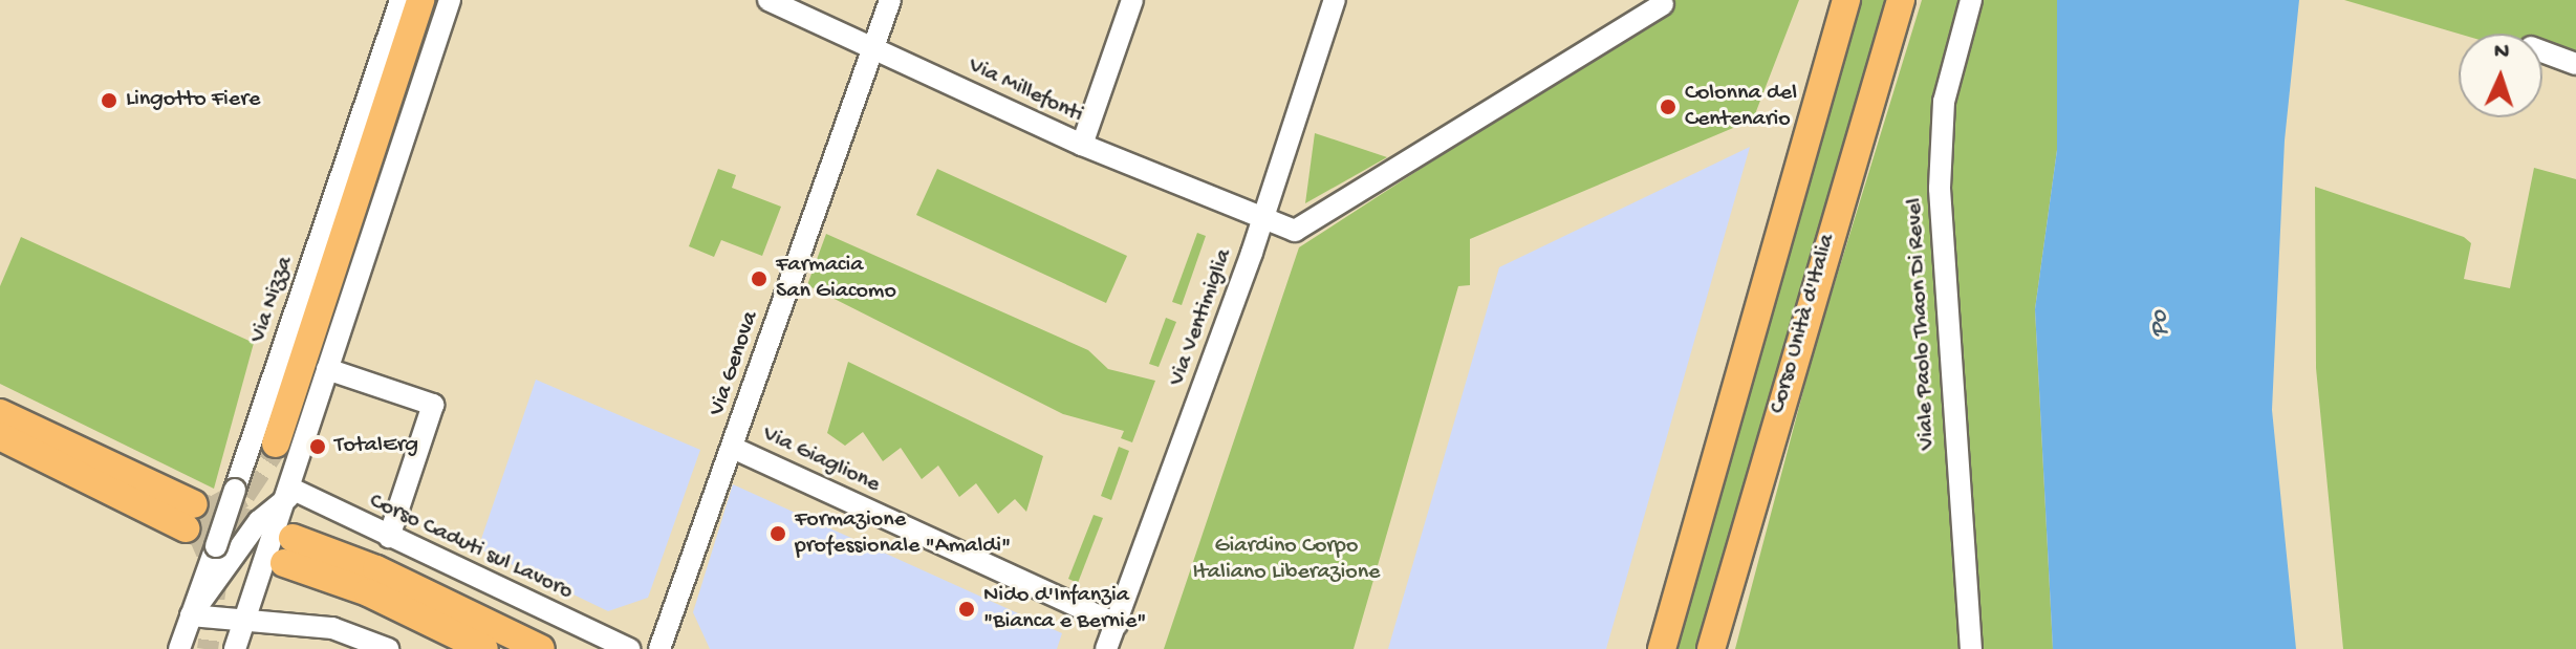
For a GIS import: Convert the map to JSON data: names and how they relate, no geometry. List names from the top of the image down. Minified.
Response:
{"streets":{"main road":["Corso Unità d'Italia"],"street":["Via Millefonti","Via Nizza","Via Ventimiglia","Viale Paolo Thaon Di Revel","Via Genova","Via Giaglione","Corso Caduti sul Lavoro"]},"crossings":[["Via Millefonti","Via Ventimiglia"],["Via Millefonti","Via Genova"],["Via Nizza","Corso Caduti sul Lavoro"],["Via Ventimiglia","Via Giaglione"],["Via Genova","Via Giaglione"]],"water":["Po"],"parks":["Giardino Corpo Italiano Liberazione"],"places":["Lingotto Fiere","Colonna del Centenario","Farmacia San Giacomo","TotalErg","Formazione professionale \"Amaldi\"","Nido d'Infanzia \"Bianca e Bernie\""],"north":"top"}
